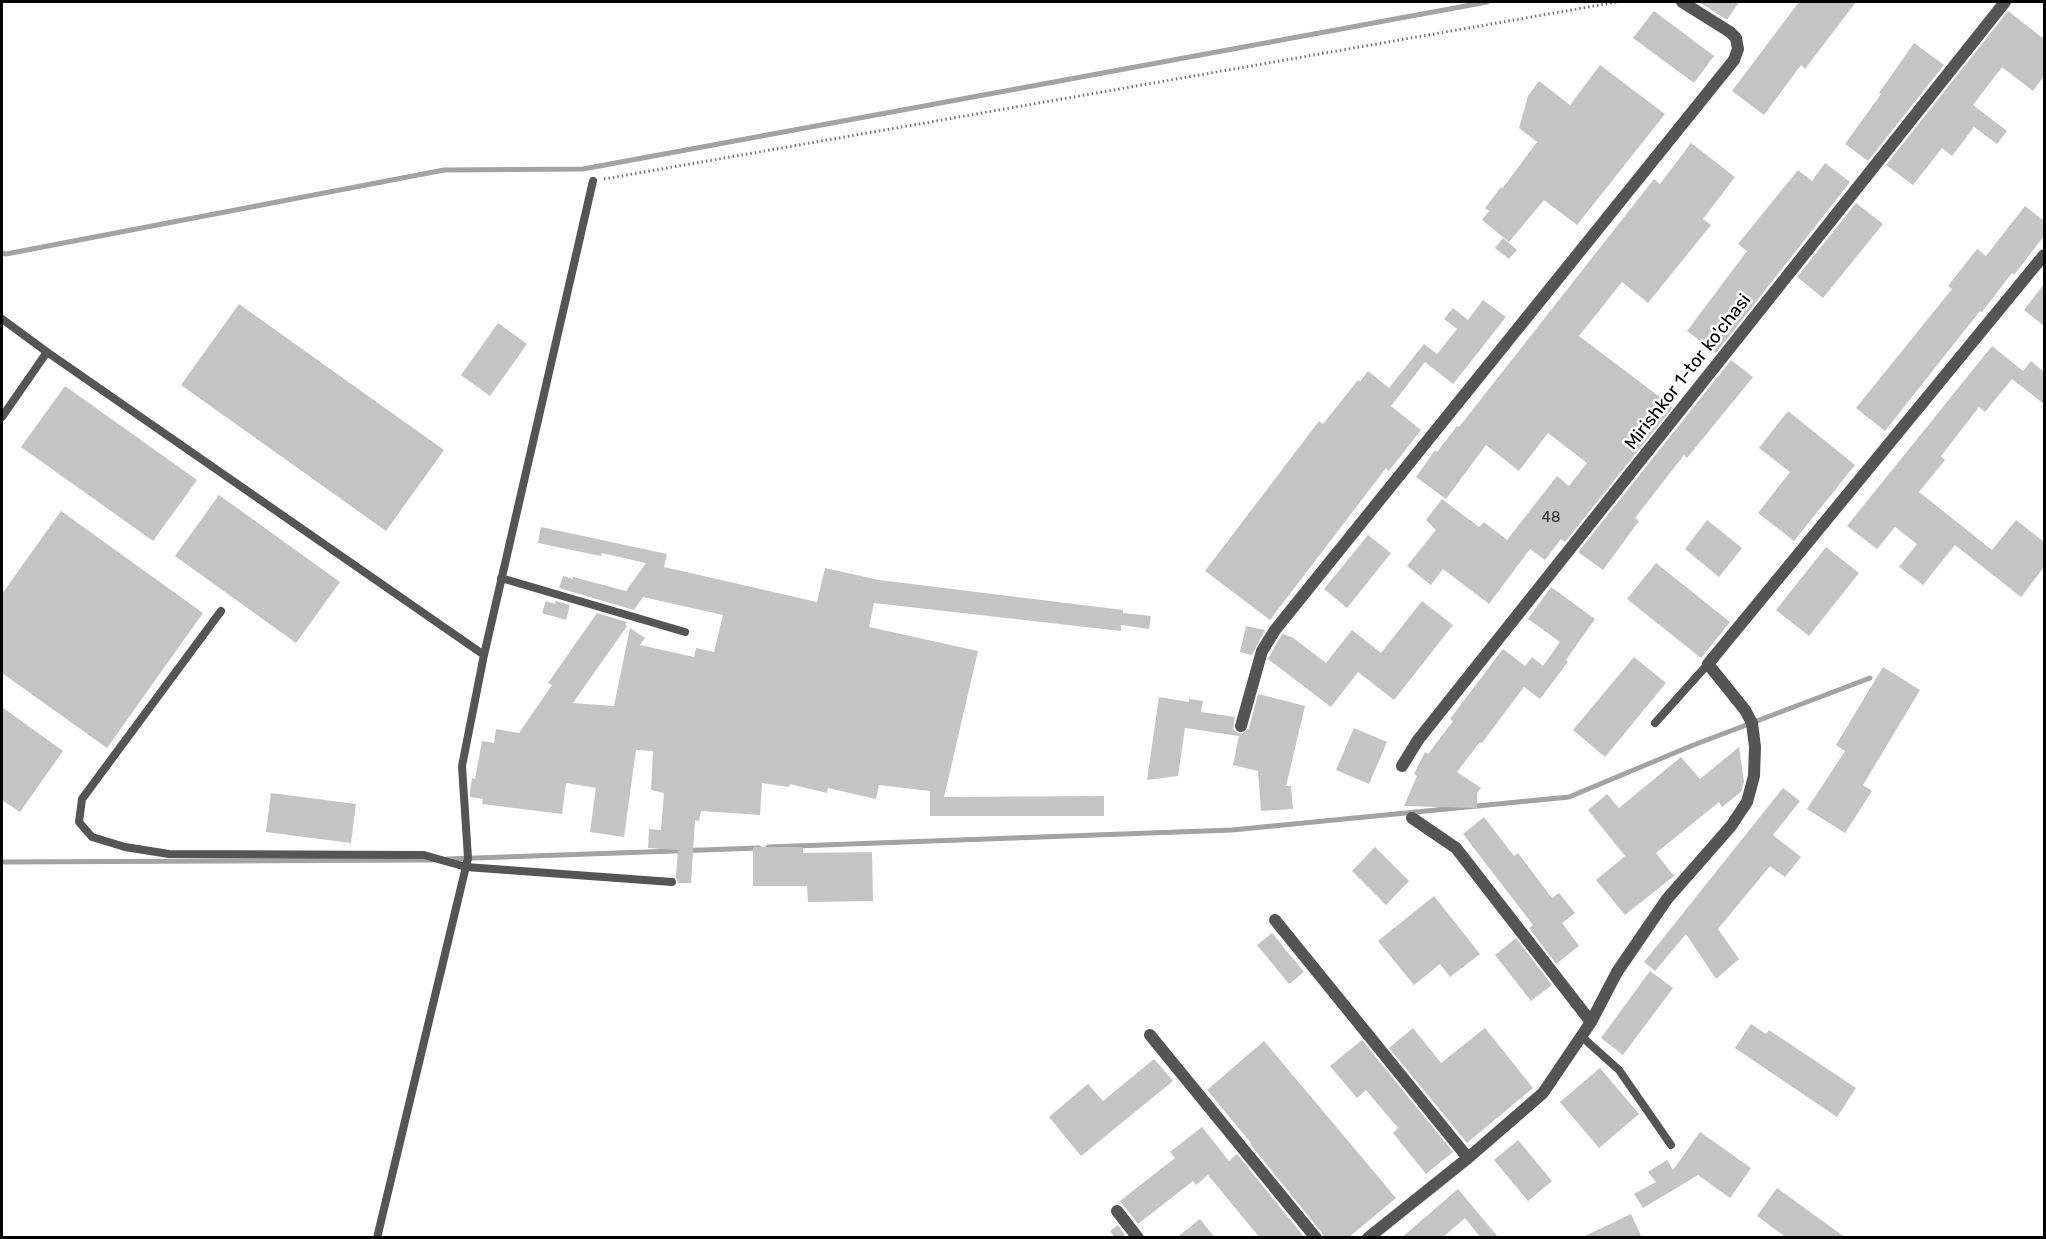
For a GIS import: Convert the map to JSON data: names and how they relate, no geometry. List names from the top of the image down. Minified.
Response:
{"streets":{"street":["Mirishkor 1-tor ko'chasi"]},"house_numbers":["48"]}
